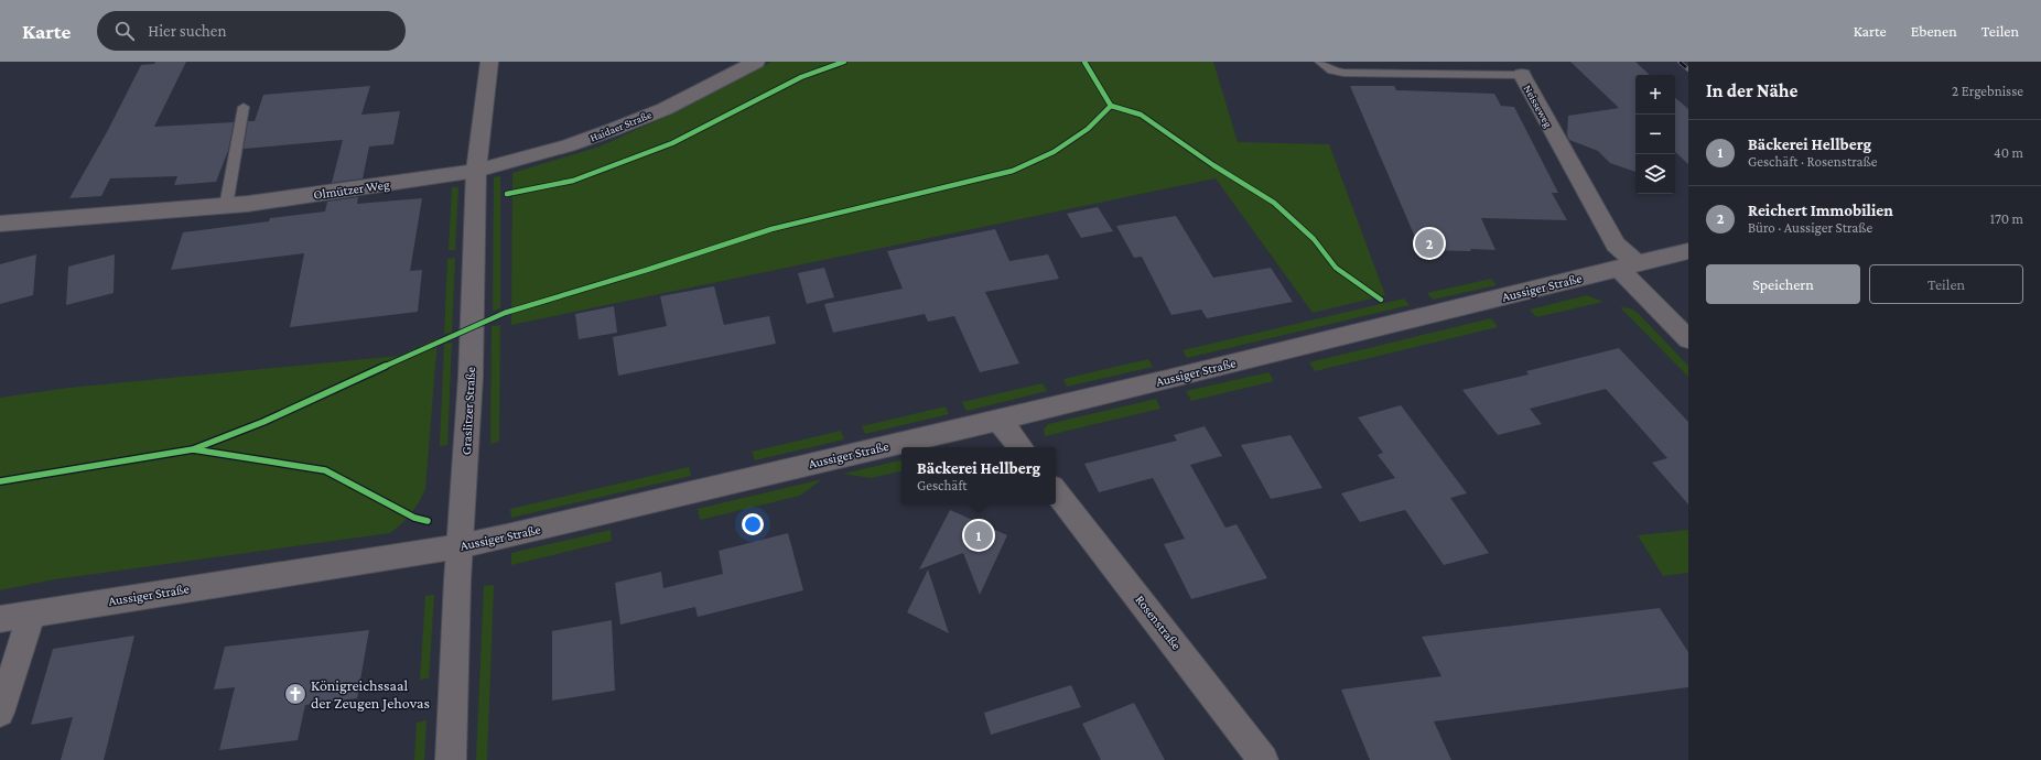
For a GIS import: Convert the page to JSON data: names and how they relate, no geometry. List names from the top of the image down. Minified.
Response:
{"streets":{"street":["Neisseweg","Haidaer Straße","Olmützer Weg","Aussiger Straße","Graslitzer Straße","Rosenstraße"]},"crossings":[["Neisseweg","Aussiger Straße"],["Haidaer Straße","Olmützer Weg"],["Haidaer Straße","Graslitzer Straße"],["Olmützer Weg","Graslitzer Straße"],["Aussiger Straße","Graslitzer Straße"]],"places":{"church":["Königreichssaal der Zeugen Jehovas"]},"page":{"header":"Karte","search":"Hier suchen","nav":["Karte","Ebenen","Teilen"],"heading":["In der Nähe","2 Ergebnisse"],"map_buttons":["+","−"],"list":[{"mark":"1","name":"Bäckerei Hellberg","note":"Geschäft · Rosenstraße","value":"40 m"},{"mark":"2","name":"Reichert Immobilien","note":"Büro · Aussiger Straße","value":"170 m"}],"pins":["2","1"],"buttons":["Speichern","Teilen"],"popup":["Bäckerei Hellberg","Geschäft"]}}
